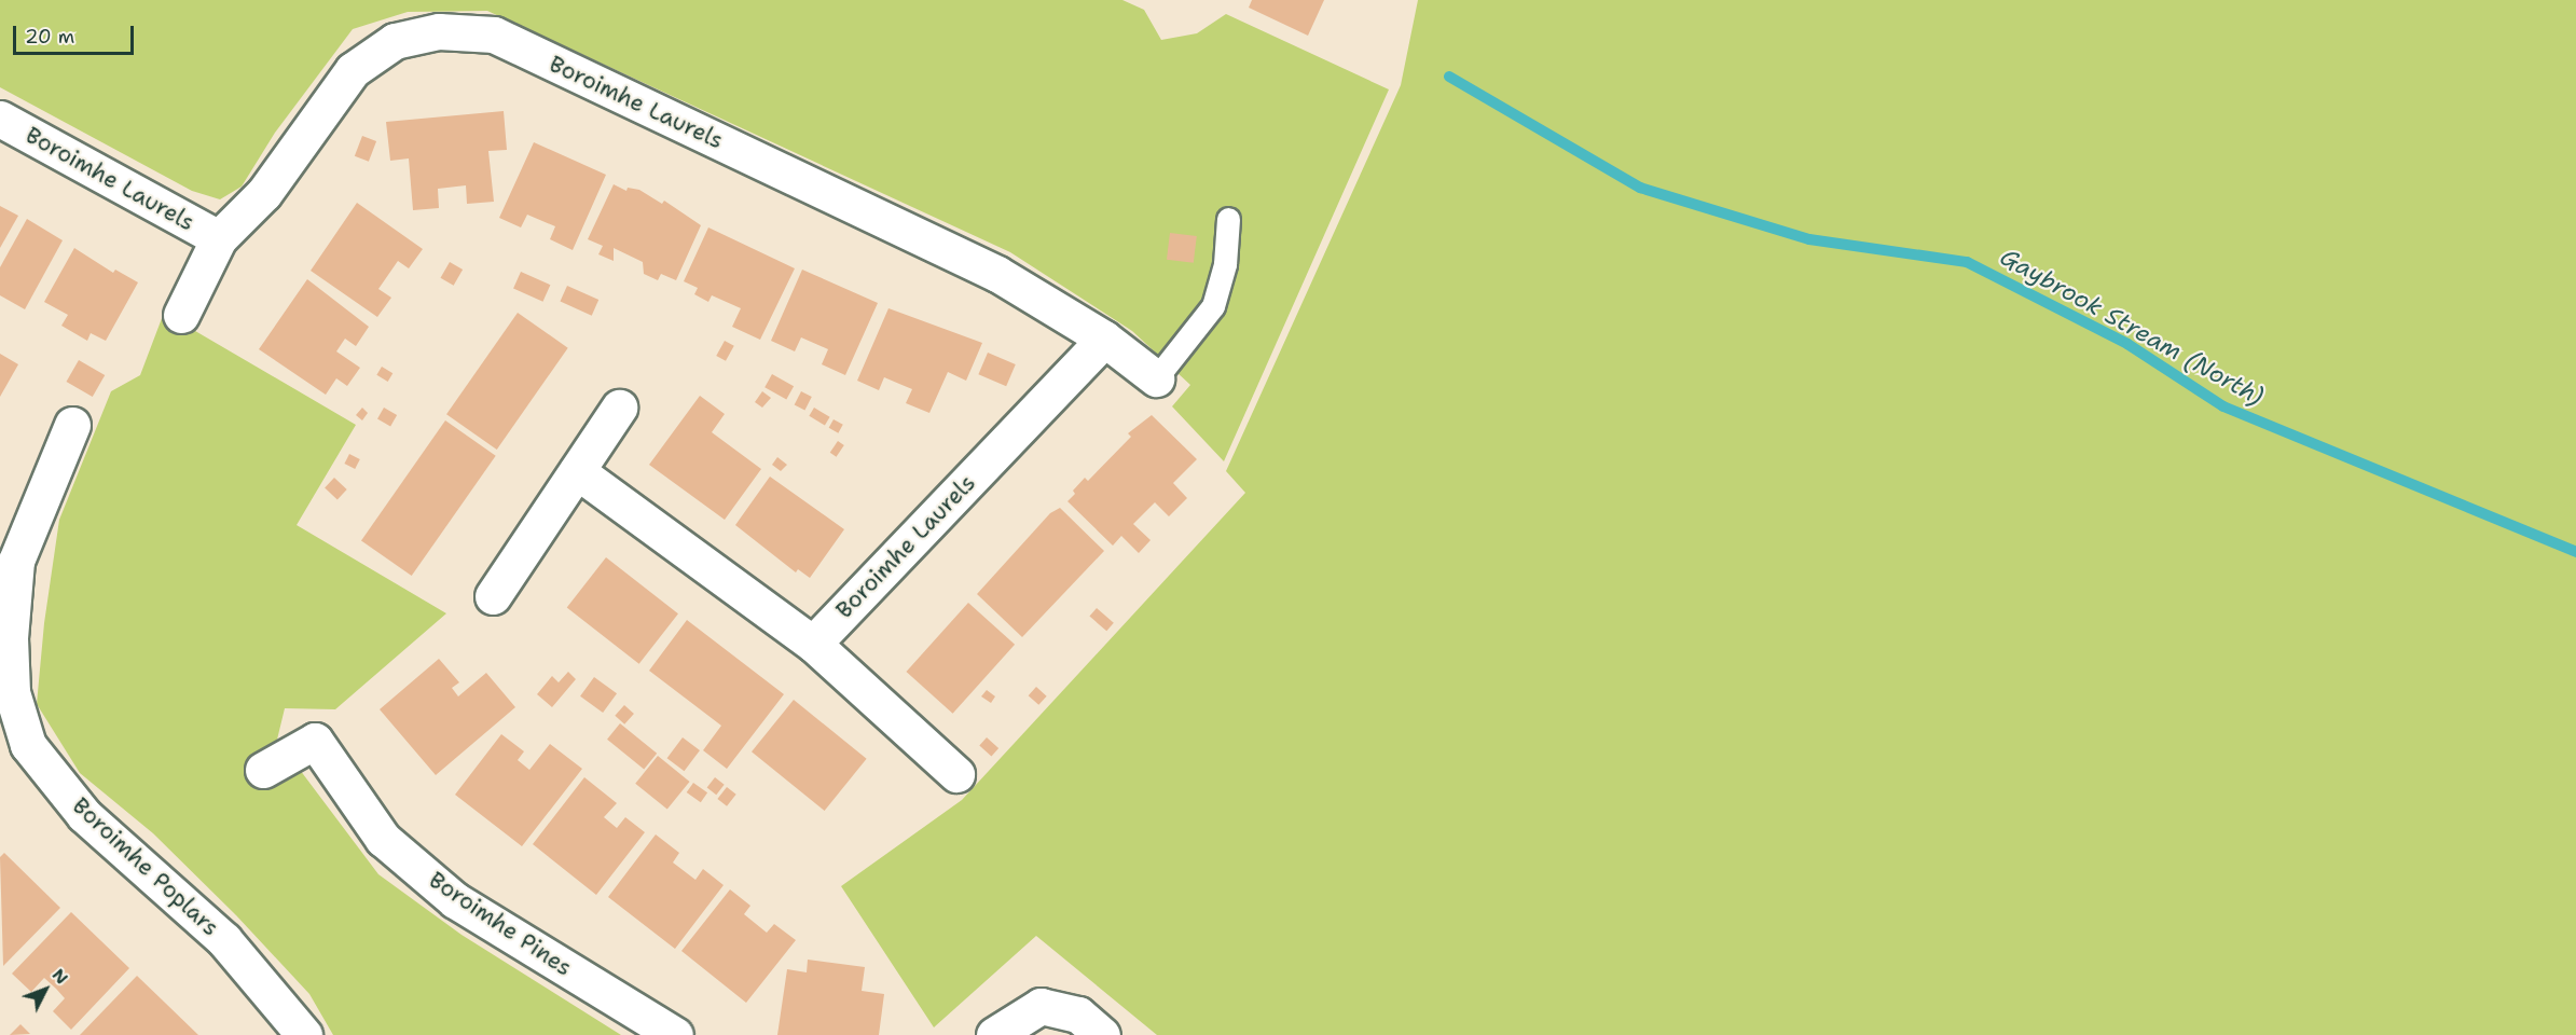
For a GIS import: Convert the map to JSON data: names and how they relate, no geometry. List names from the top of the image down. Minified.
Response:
{"streets":{"street":["Boroimhe Laurels","Boroimhe Poplars","Boroimhe Pines"]},"water":["Gaybrook Stream (North)"],"scale_bar":"20 m","north":"top right"}
